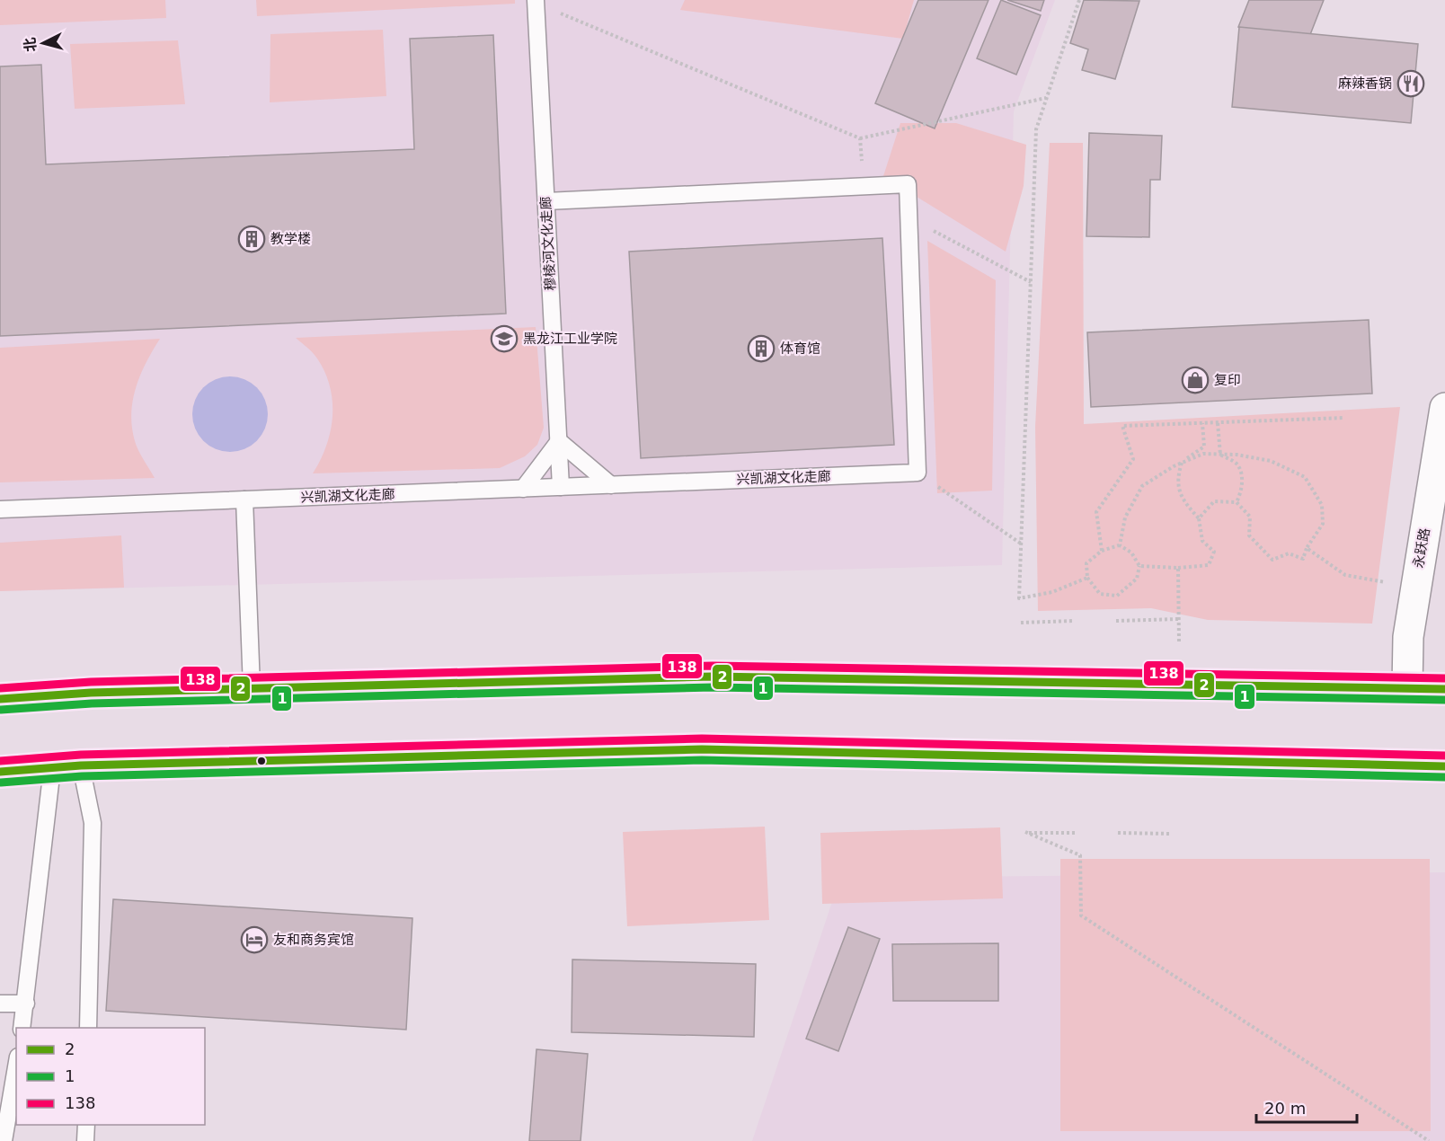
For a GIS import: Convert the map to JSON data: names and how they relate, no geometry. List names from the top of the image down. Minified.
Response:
{"streets":{"street":["永跃路"],"lane":["穆棱河文化走廊","兴凯湖文化走廊"]},"crossings":[["穆棱河文化走廊","兴凯湖文化走廊"]],"places":{"restaurant":["麻辣香锅"],"building":["教学楼","体育馆"],"school or university":["黑龙江工业学院"],"shop":["复印"],"hotel":["友和商务宾馆"]},"lines":["transit line 138","transit line 2","transit line 1"],"legend":["2","1","138"],"scale_bar":"20 m","north":"left"}
